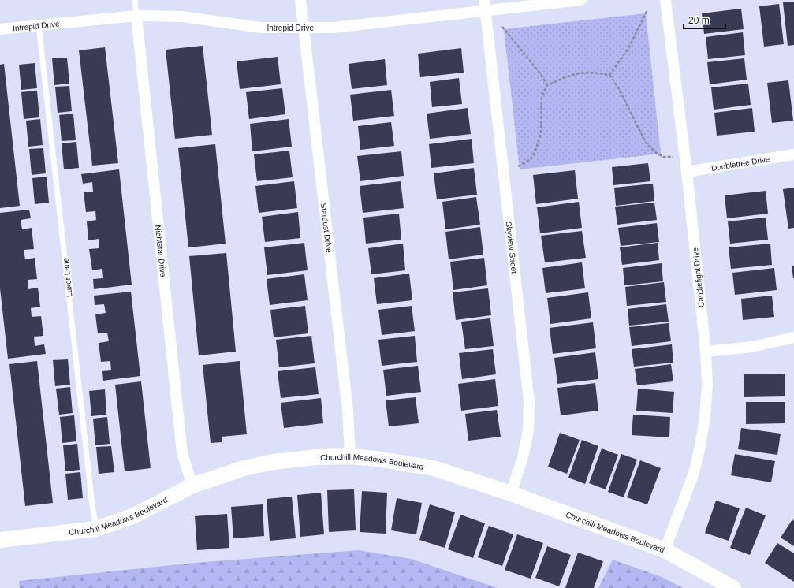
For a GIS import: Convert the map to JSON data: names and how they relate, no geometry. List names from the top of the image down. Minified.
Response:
{"streets":{"street":["Intrepid Drive","Doubletree Drive","Stardust Drive","Skyview Street","Nightstar Drive","Candlelight Drive","Churchill Meadows Boulevard"],"lane":["Luxor Lane"]},"crossings":[["Intrepid Drive","Stardust Drive"],["Intrepid Drive","Skyview Street"],["Intrepid Drive","Nightstar Drive"],["Intrepid Drive","Luxor Lane"],["Doubletree Drive","Candlelight Drive"],["Stardust Drive","Churchill Meadows Boulevard"],["Skyview Street","Churchill Meadows Boulevard"],["Nightstar Drive","Churchill Meadows Boulevard"],["Luxor Lane","Churchill Meadows Boulevard"],["Candlelight Drive","Churchill Meadows Boulevard"]],"scale_bar":"20 m"}
